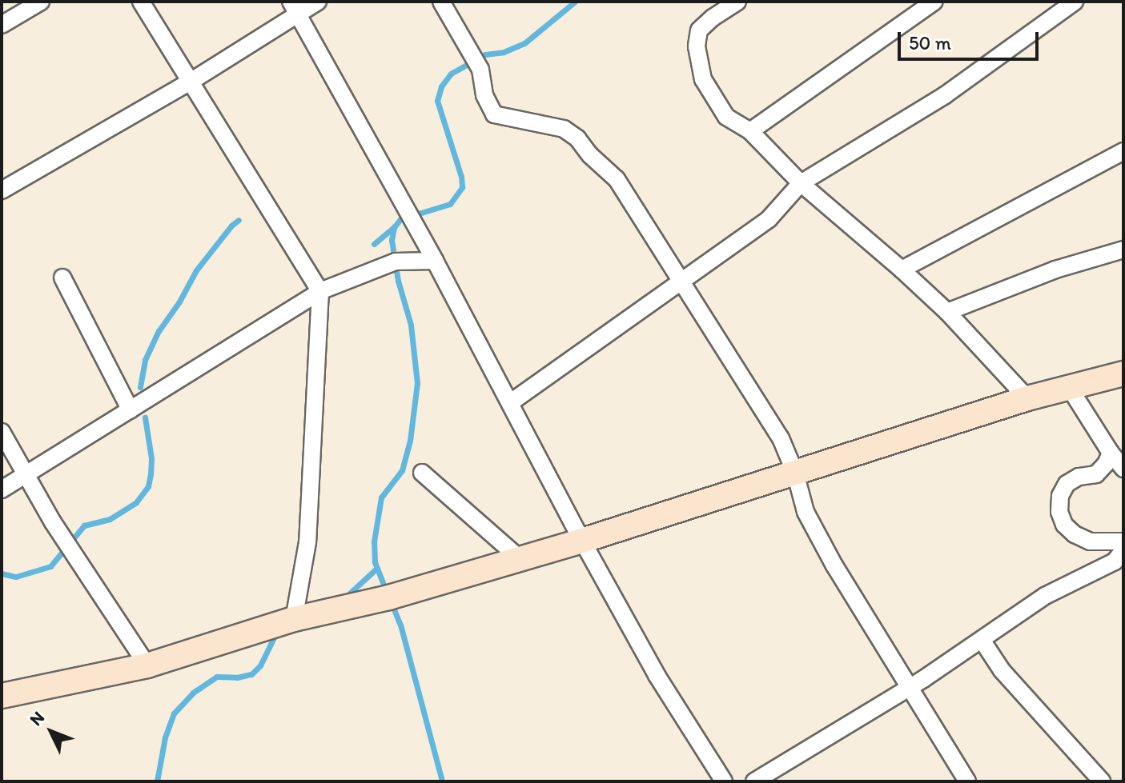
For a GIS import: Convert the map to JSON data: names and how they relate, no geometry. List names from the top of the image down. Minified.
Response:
{"scale_bar":"50 m","north":"top left"}
